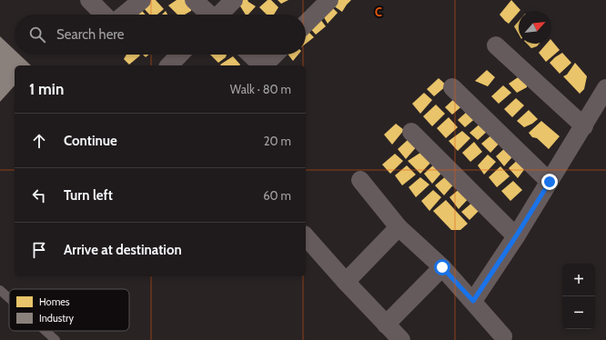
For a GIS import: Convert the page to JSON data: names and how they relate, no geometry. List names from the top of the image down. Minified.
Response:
{"legend":["Homes","Industry"],"north":"top right","page":{"search":"Search here","heading":["1 min","Walk · 80 m"],"list":[["Continue","20 m"],["Turn left","60 m"],"Arrive at destination"],"map_buttons":["+","−"]},"grid":{"columns":["C"]}}
